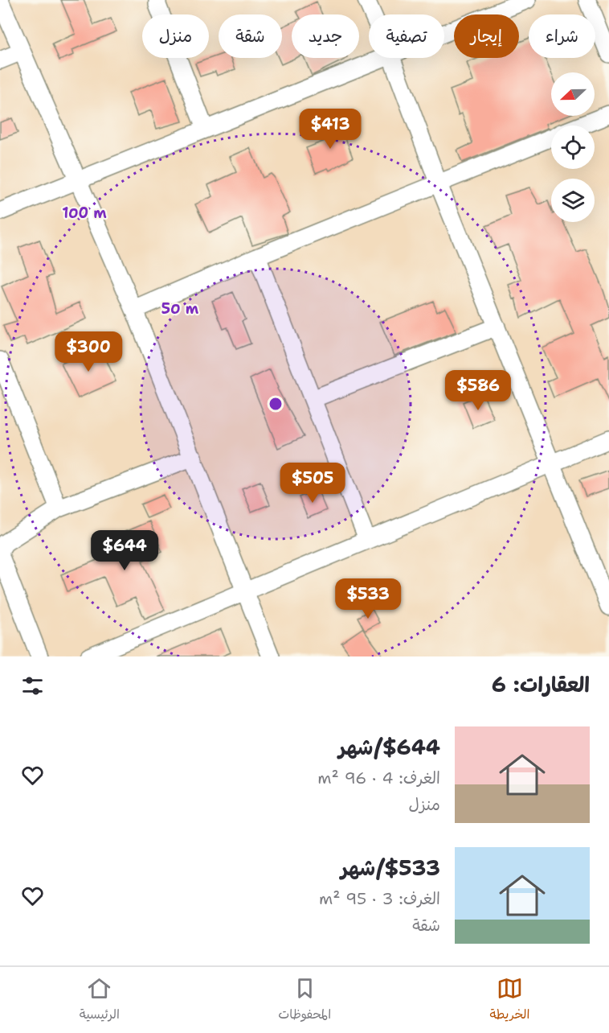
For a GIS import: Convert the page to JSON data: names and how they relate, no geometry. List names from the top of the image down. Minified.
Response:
{"north":"left","page":{"chip":["شراء","إيجار","تصفية","جديد","شقة","منزل"],"price":["$413","$300","$586","$505","$644","$533"],"heading":"العقارات: 6","list":[{"name":"$644/شهر","note":"الغرف: 4 · 96 m² · منزل"},{"name":"$533/شهر","note":"الغرف: 3 · 95 m² · شقة"}],"tabs":["الخريطة","المحفوظات","الرئيسية"]},"rings":["100 m","50 m"]}
